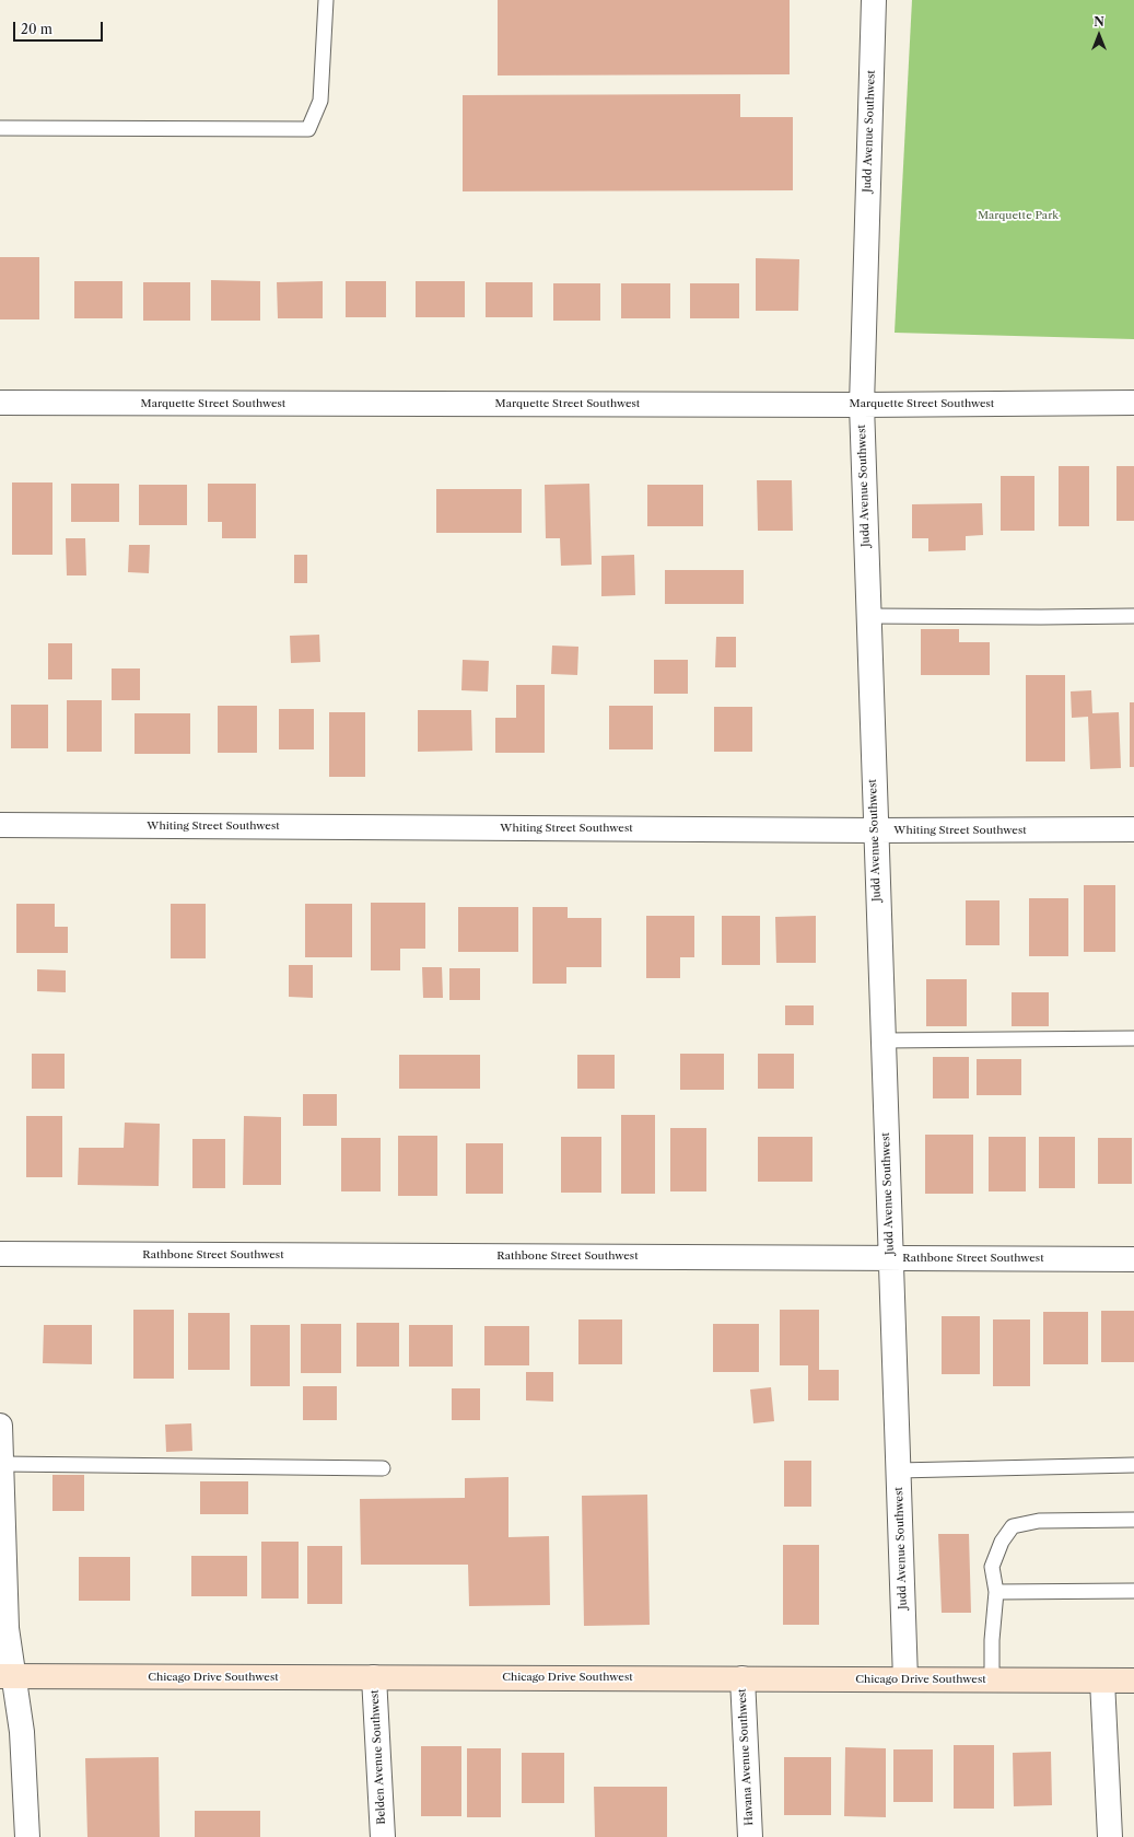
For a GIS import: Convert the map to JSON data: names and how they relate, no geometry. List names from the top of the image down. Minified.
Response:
{"streets":{"main road":["Chicago Drive Southwest"],"street":["Judd Avenue Southwest","Marquette Street Southwest","Whiting Street Southwest","Rathbone Street Southwest","Belden Avenue Southwest","Havana Avenue Southwest"]},"crossings":[["Judd Avenue Southwest","Marquette Street Southwest"],["Judd Avenue Southwest","Whiting Street Southwest"],["Judd Avenue Southwest","Rathbone Street Southwest"],["Judd Avenue Southwest","Chicago Drive Southwest"],["Chicago Drive Southwest","Belden Avenue Southwest"],["Chicago Drive Southwest","Havana Avenue Southwest"]],"parks":["Marquette Park"],"scale_bar":"20 m","north":"top"}
